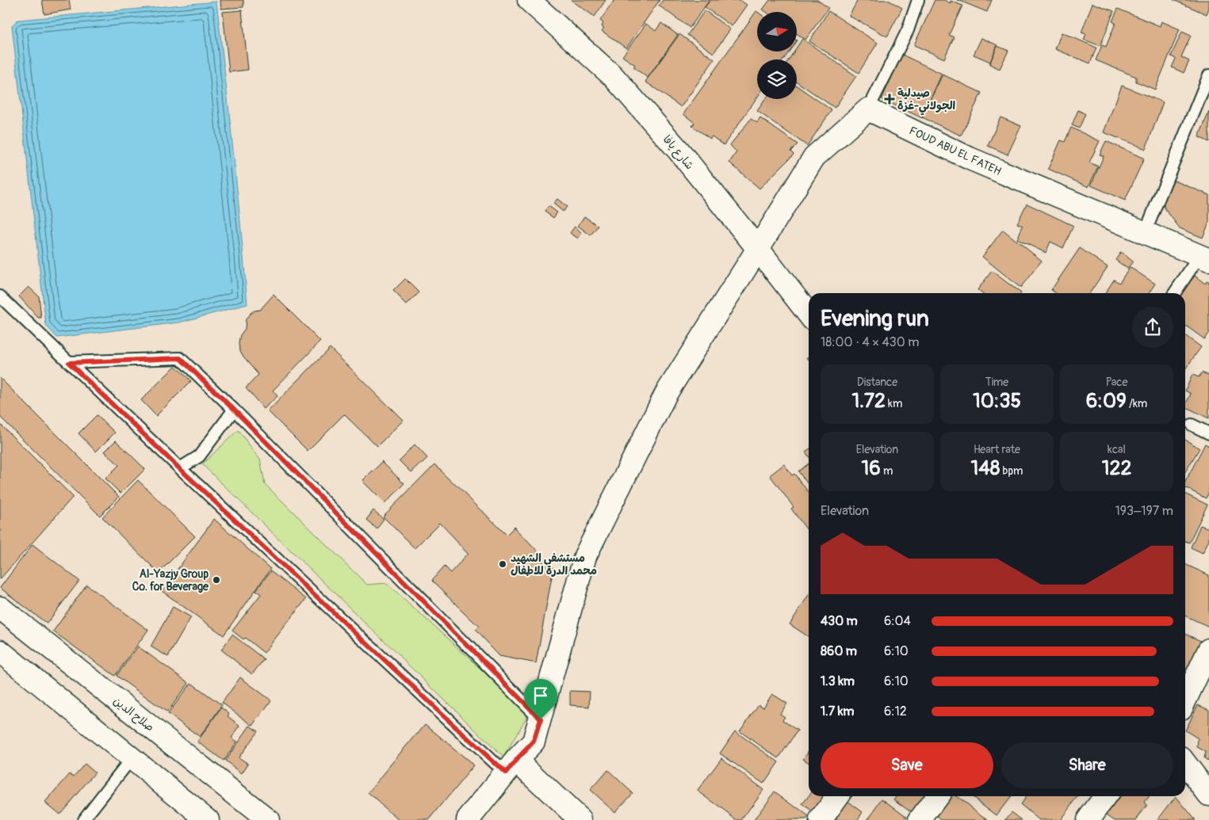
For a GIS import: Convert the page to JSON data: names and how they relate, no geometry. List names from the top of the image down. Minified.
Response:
{"streets":{"main road":["FOUD ABU EL FATEH","شارع يافا","صلاح الدين"]},"places":{"health":["صيدلية الجولاني-غزة"],"other":["مستشفى الشهيد محمد الدرة للاطفال","Al-Yazjy Group Co. for Beverage"]},"north":"right","page":{"heading":["Evening run","18:00 · 4 × 430 m"],"stats":[["Distance","1.72 km"],["Time","10:35"],["Pace","6:09 /km"],["Elevation","16 m"],["Heart rate","148 bpm"],["kcal","122"]],"chart":["Elevation","193–197 m"],"list":[{"name":"430 m","note":"6:04"},{"name":"860 m","note":"6:10"},{"name":"1.3 km","note":"6:10"},{"name":"1.7 km","note":"6:12"}],"buttons":["Save","Share"]}}
